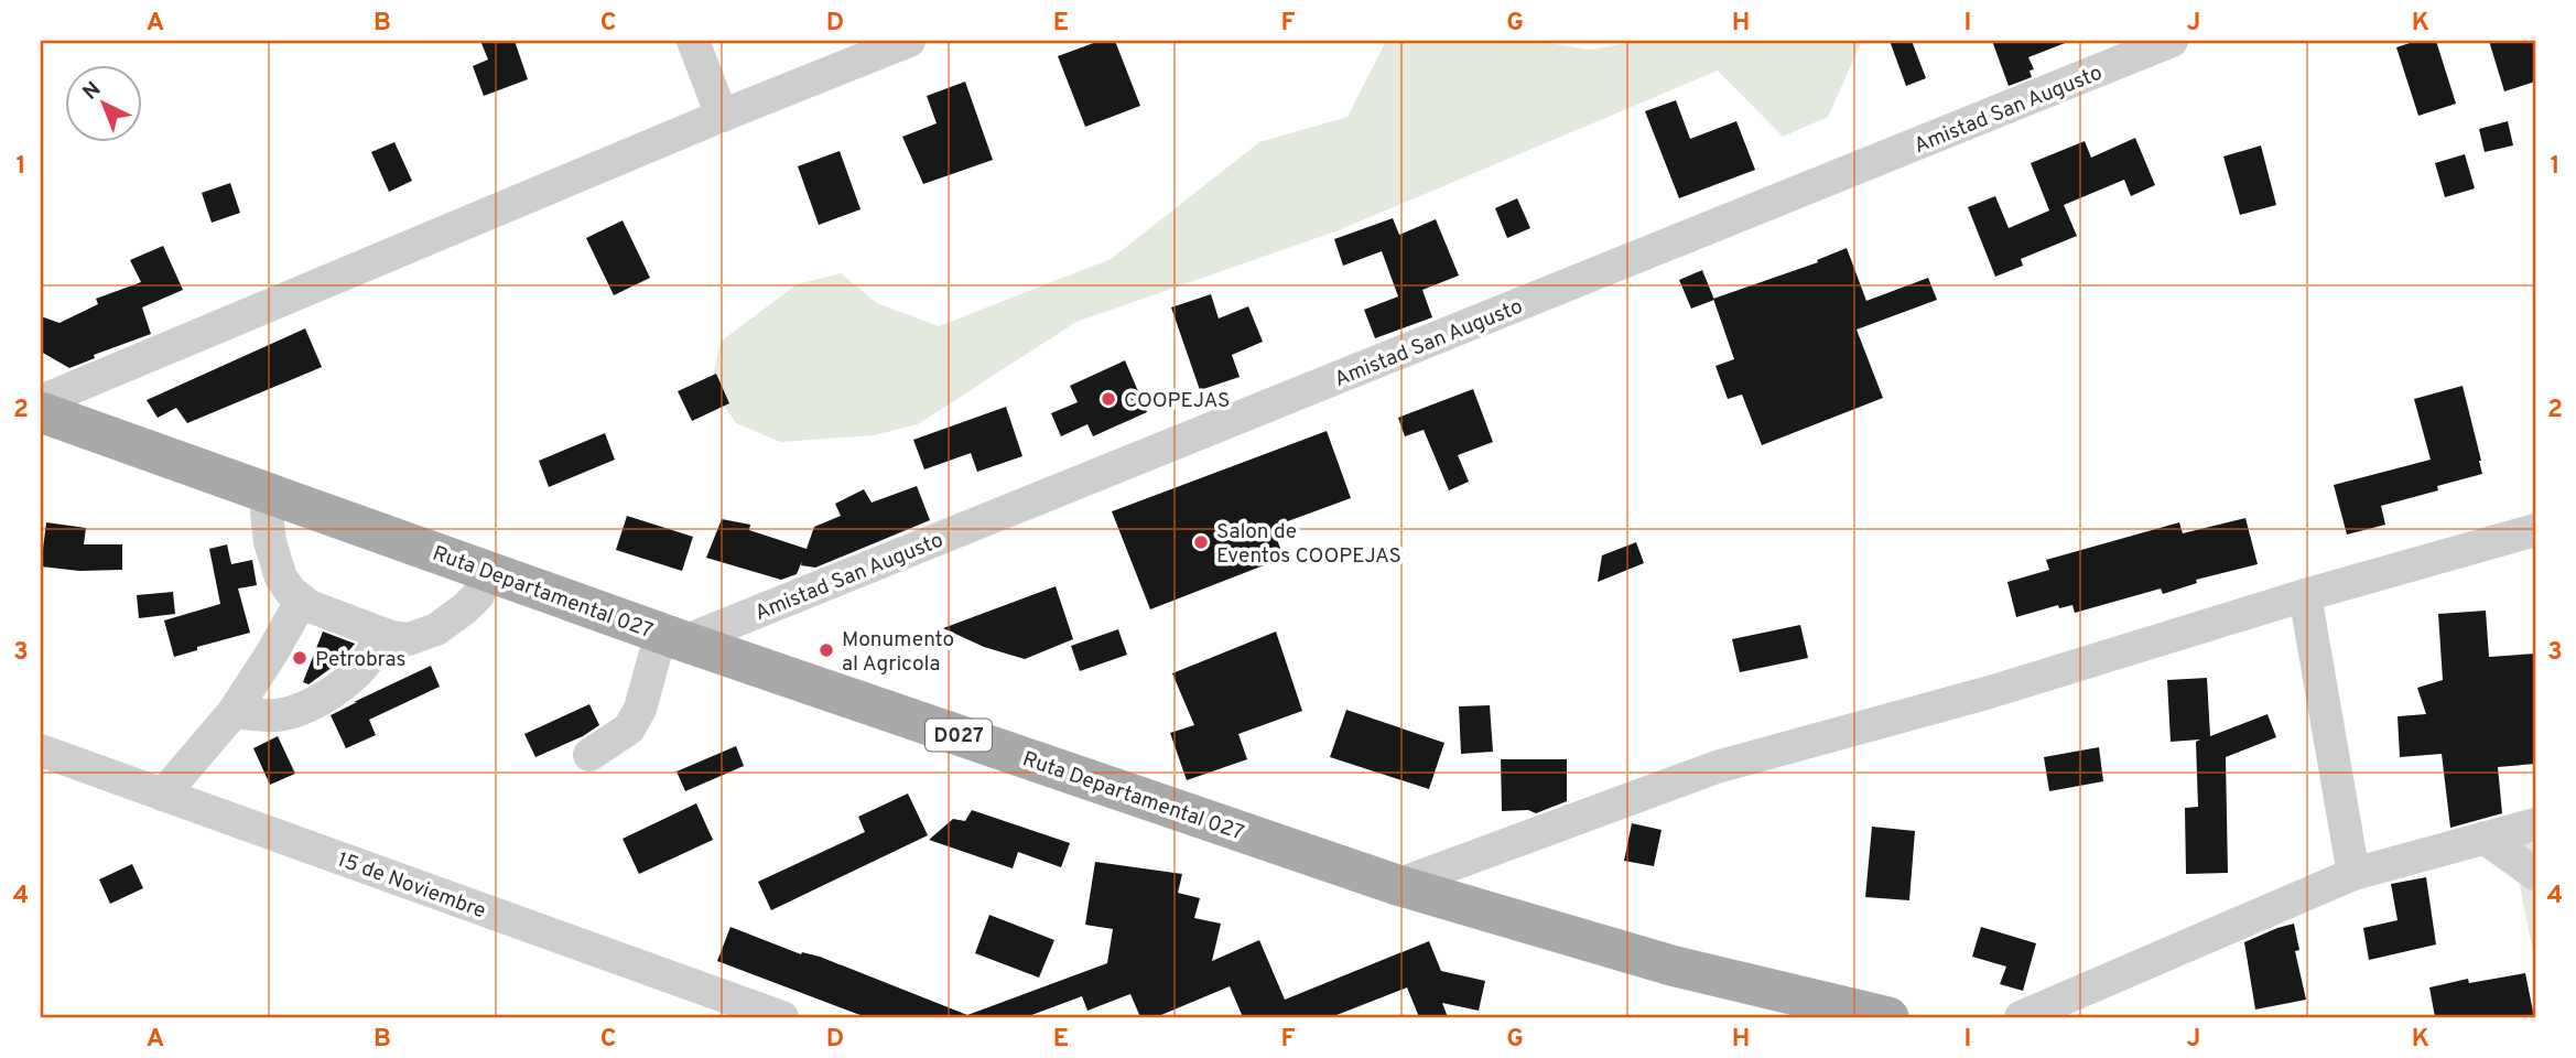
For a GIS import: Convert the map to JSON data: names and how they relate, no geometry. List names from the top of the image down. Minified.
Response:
{"streets":{"main road":["Ruta Departamental 027","D027"],"street":["Amistad San Augusto","15 de Noviembre"]},"crossings":[["Amistad San Augusto","Ruta Departamental 027"]],"places":["COOPEJAS","Salon de Eventos COOPEJAS","Monumento al Agricola","Petrobras"],"north":"top left","grid":{"columns":["A","B","C","D","E","F","G","H","I","J","K"],"rows":["1","2","3","4"]}}
